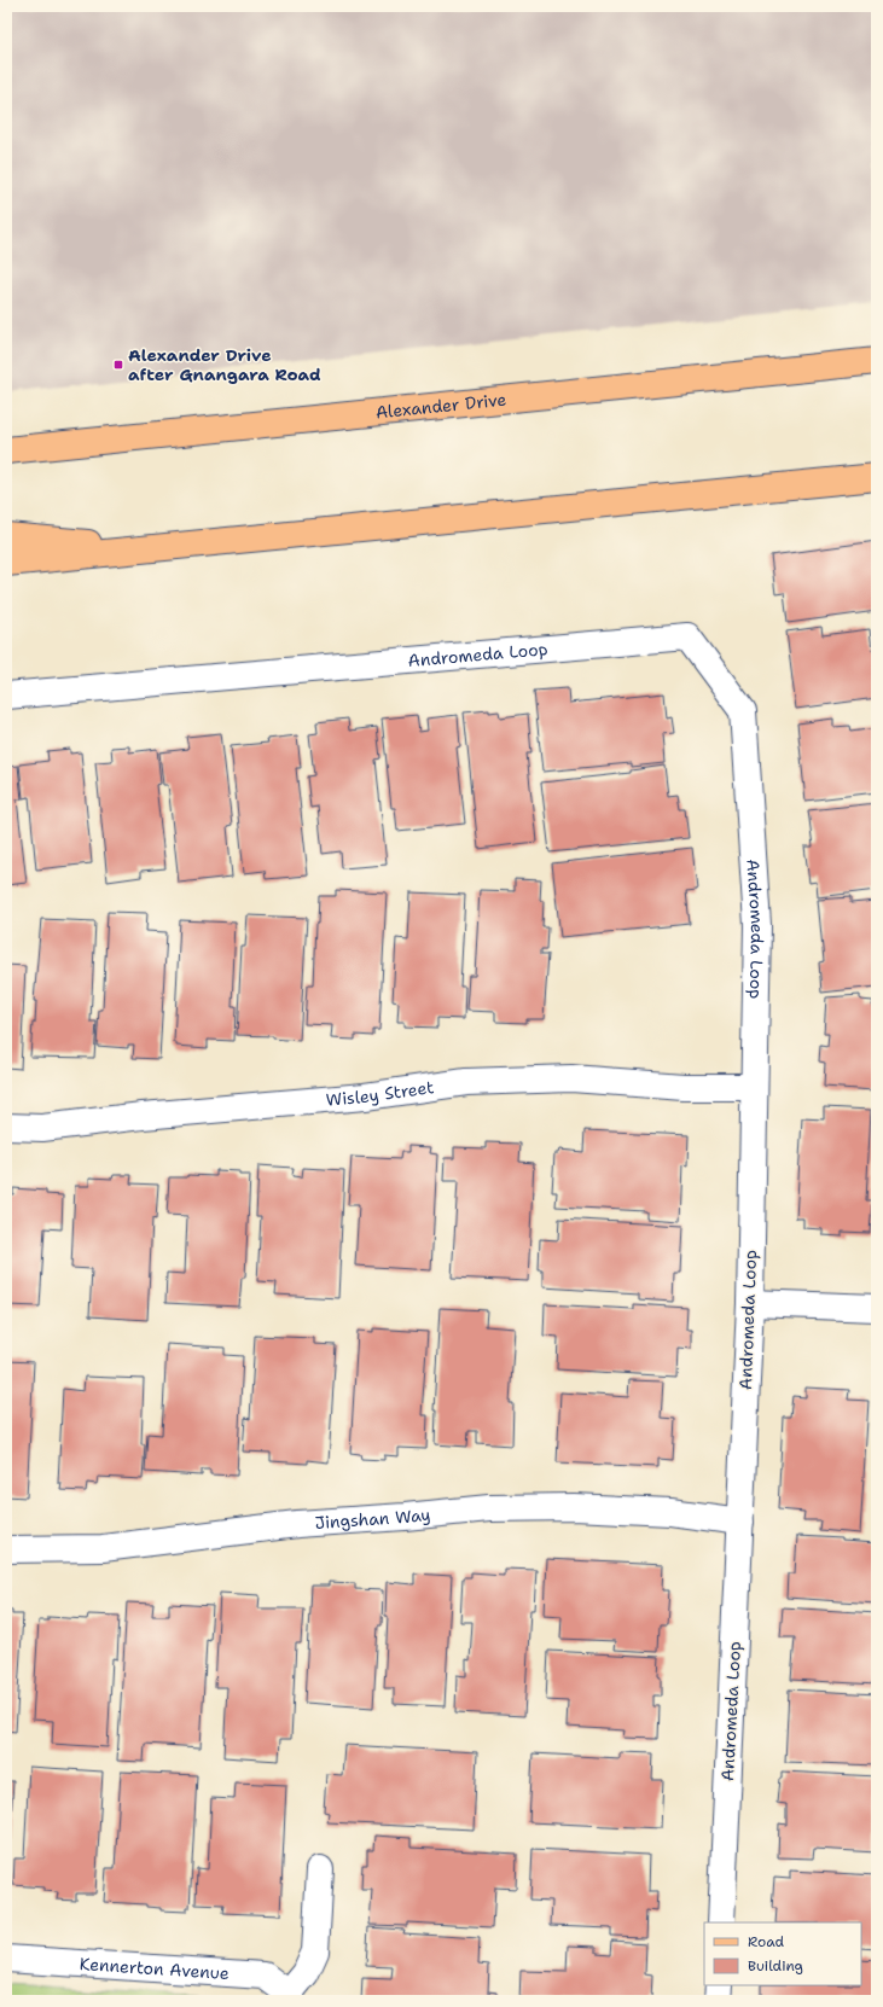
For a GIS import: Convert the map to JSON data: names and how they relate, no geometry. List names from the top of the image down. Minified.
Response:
{"streets":{"main road":["Alexander Drive"],"street":["Andromeda Loop","Wisley Street","Jingshan Way","Kennerton Avenue"]},"crossings":[["Andromeda Loop","Wisley Street"],["Andromeda Loop","Jingshan Way"]],"places":{"transit":["Alexander Drive after Gnangara Road"]},"legend":["Road","Building"]}
